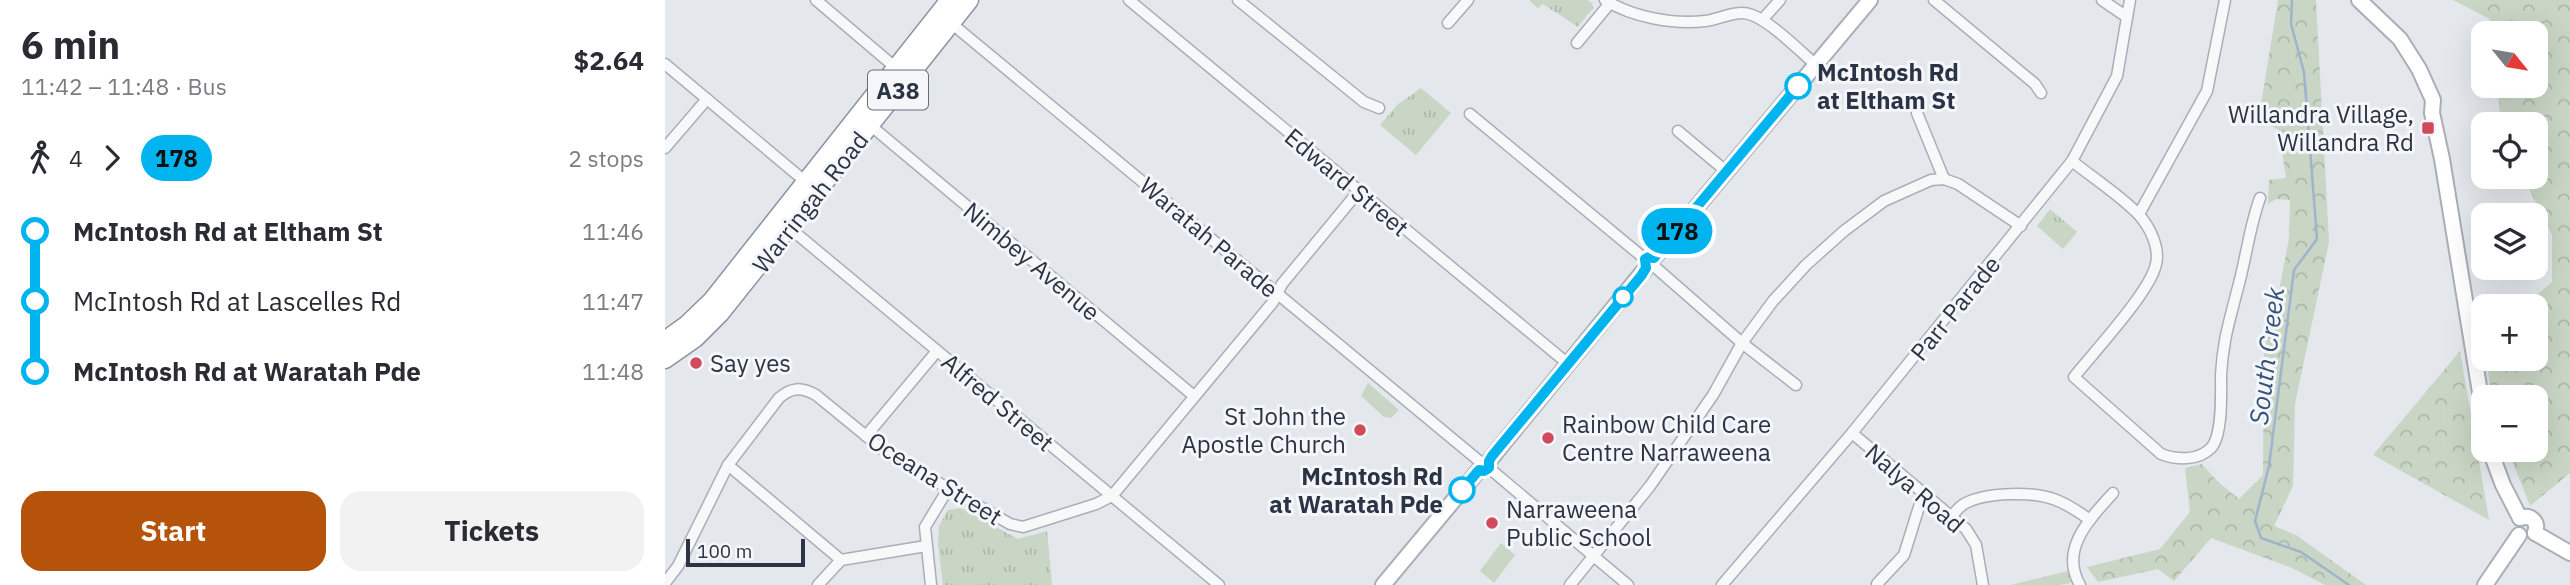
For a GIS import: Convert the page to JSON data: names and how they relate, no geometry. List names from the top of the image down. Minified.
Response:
{"streets":{"highway":["A38","Warringah Road"],"street":["Edward Street","Waratah Parade","Nimbey Avenue","Parr Parade","Alfred Street","Oceana Street","Nalya Road"]},"crossings":[["Warringah Road","Waratah Parade"],["Warringah Road","Nimbey Avenue"],["Warringah Road","Alfred Street"],["Parr Parade","Nalya Road"],["Alfred Street","Oceana Street"]],"water":["South Creek"],"places":{"other":["McIntosh Rd at Eltham St","Say yes","St John the Apostle Church","Rainbow Child Care Centre Narraweena","McIntosh Rd at Waratah Pde","Narraweena Public School"],"transit":["Willandra Village, Willandra Rd"]},"lines":["bus line 178"],"scale_bar":"100 m","north":"bottom right","page":{"heading":["6 min","11:42 – 11:48 · Bus","$2.64"],"on_map":"178","map_buttons":["+","−"],"legs":["4","178","2 stops"],"list":[{"name":"McIntosh Rd at Eltham St","value":"11:46"},{"name":"McIntosh Rd at Lascelles Rd","value":"11:47"},{"name":"McIntosh Rd at Waratah Pde","value":"11:48"}],"buttons":["Start","Tickets"],"scale":"100 m"}}
